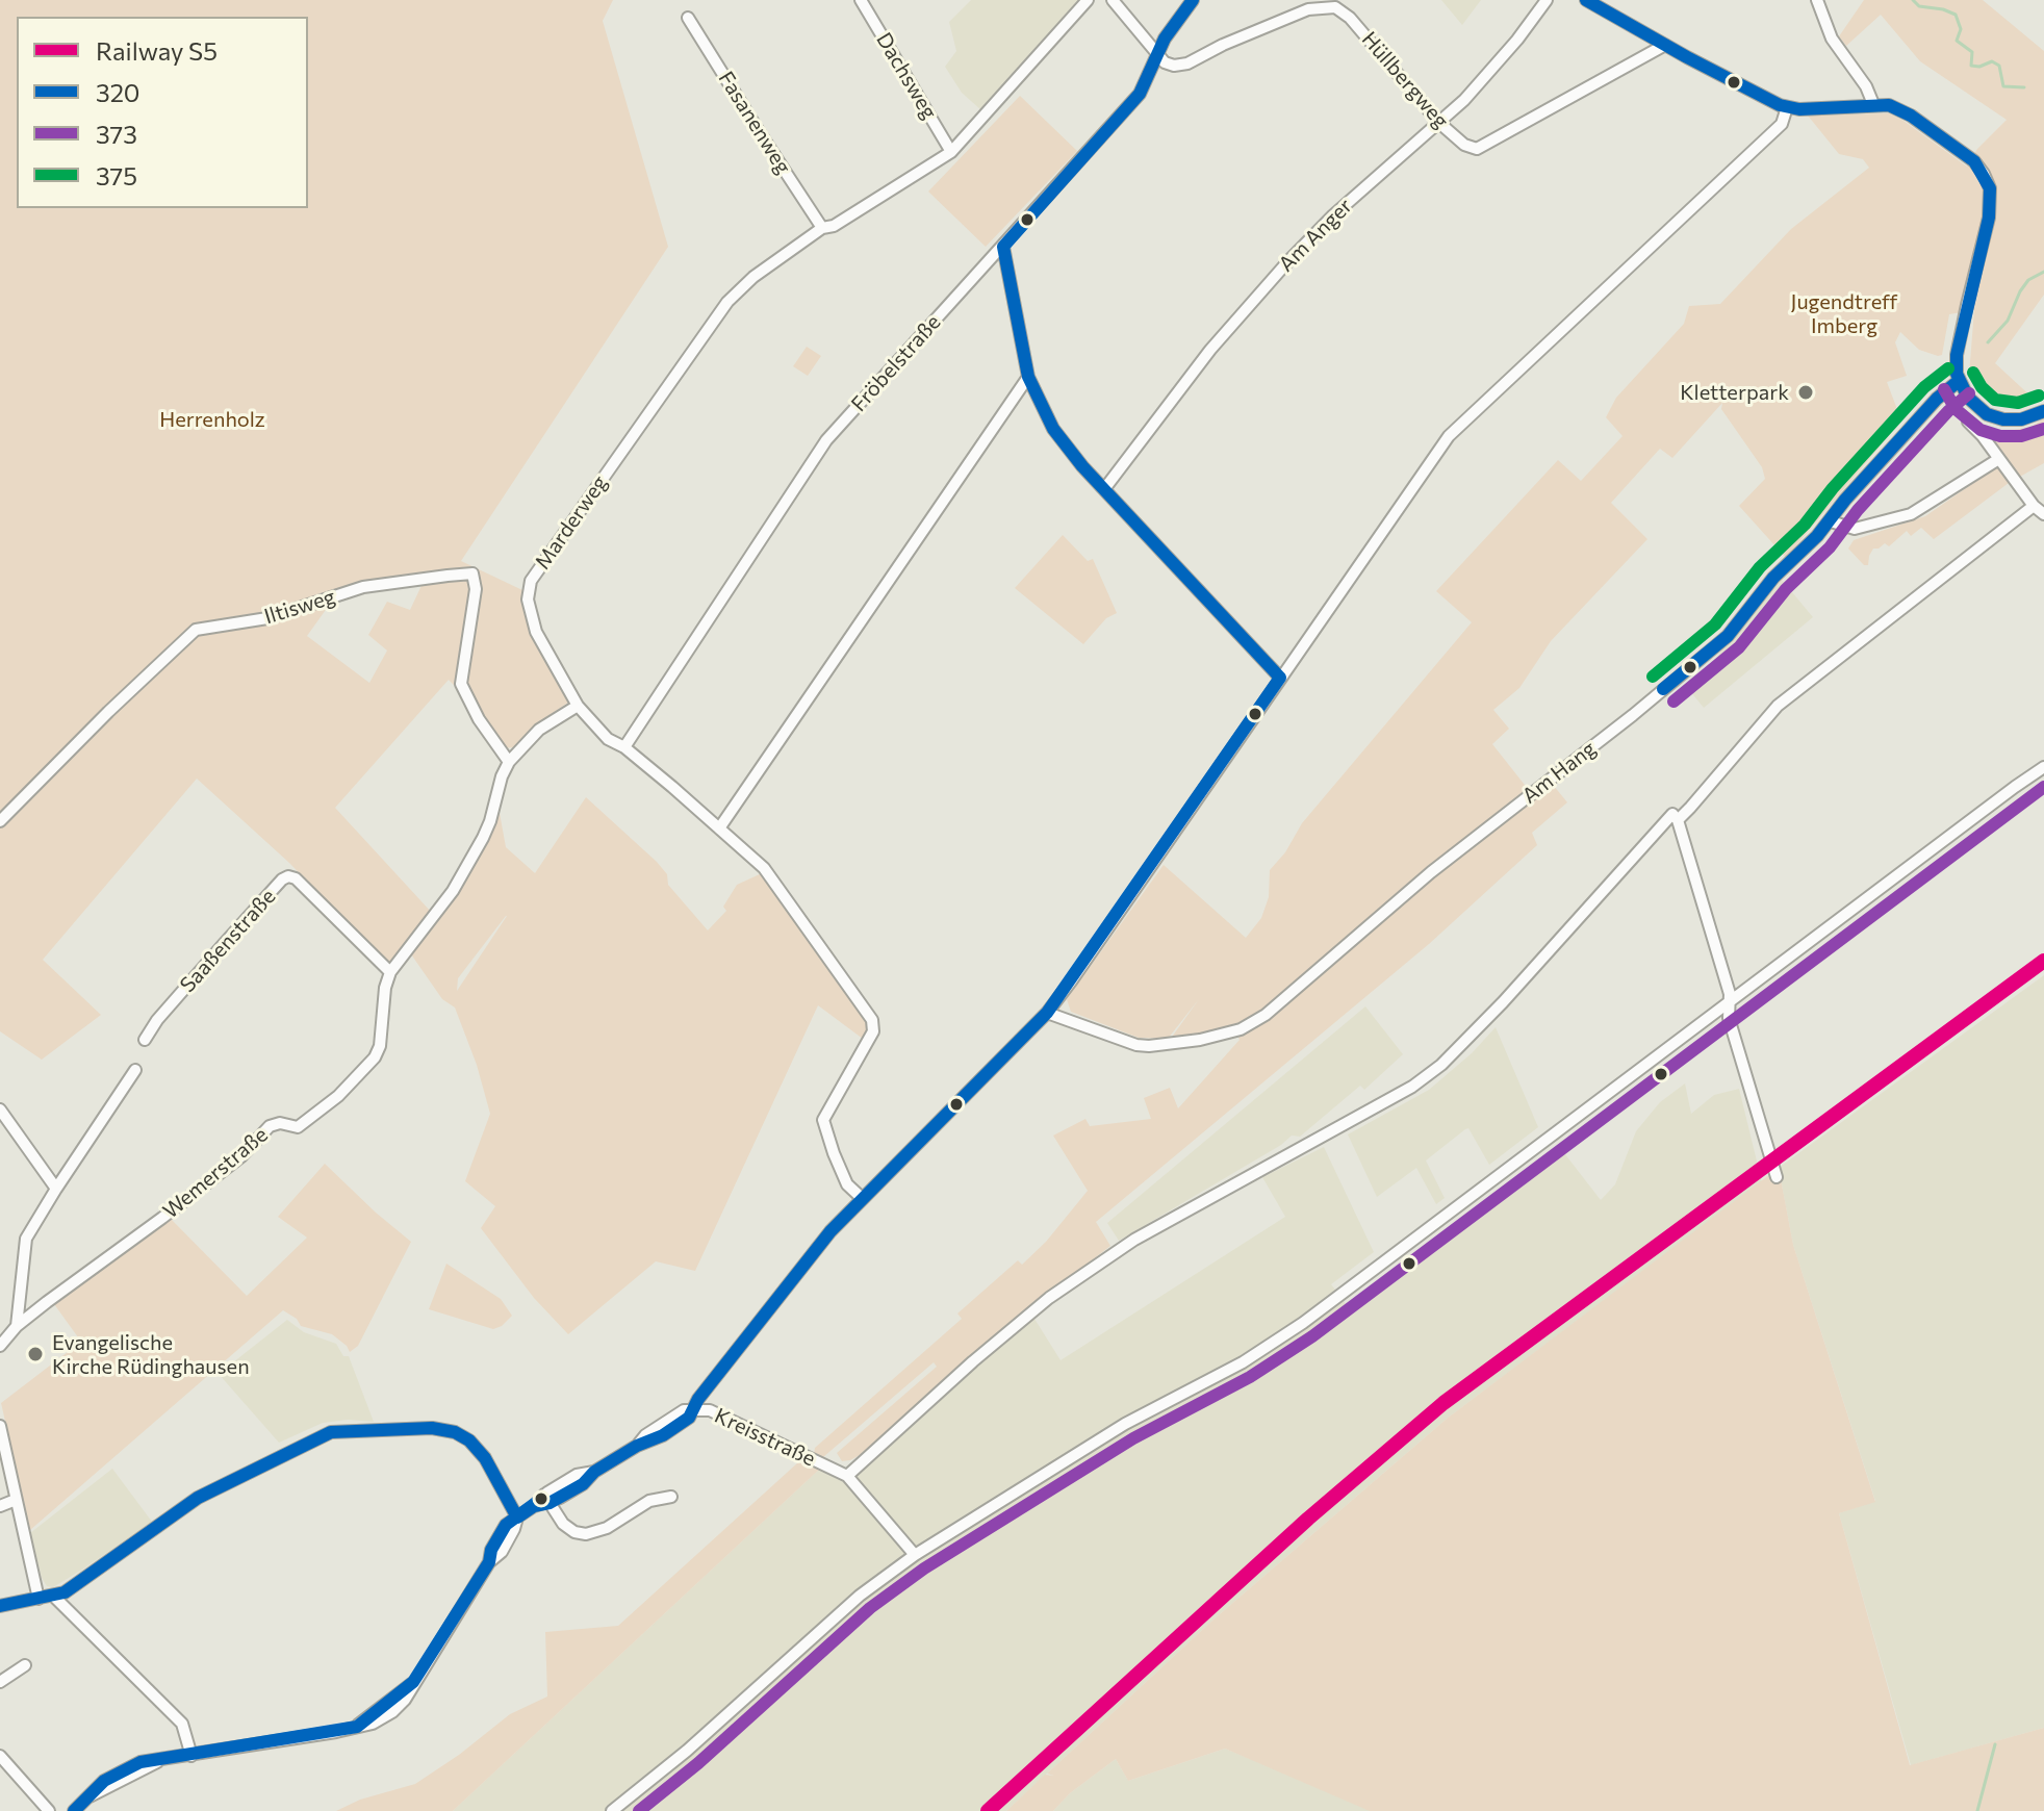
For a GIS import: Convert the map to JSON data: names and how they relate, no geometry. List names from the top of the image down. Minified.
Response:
{"streets":{"street":["Dachsweg","Hüllbergweg","Fasanenweg","Am Anger","Fröbelstraße","Marderweg","Iltisweg","Am Hang","Saaßenstraße","Wemerstraße","Kreisstraße"]},"crossings":[["Dachsweg","Marderweg"],["Hüllbergweg","Am Anger"],["Hüllbergweg","Fröbelstraße"],["Fasanenweg","Marderweg"],["Fröbelstraße","Marderweg"],["Marderweg","Wemerstraße"],["Iltisweg","Wemerstraße"],["Saaßenstraße","Wemerstraße"]],"parks":["Jugendtreff Imberg","Herrenholz"],"places":["Kletterpark","Evangelische Kirche Rüdinghausen"],"lines":["transit line 320","transit line 375","transit line 373","rail line S5"],"legend":["Railway S5","320","373","375"]}
